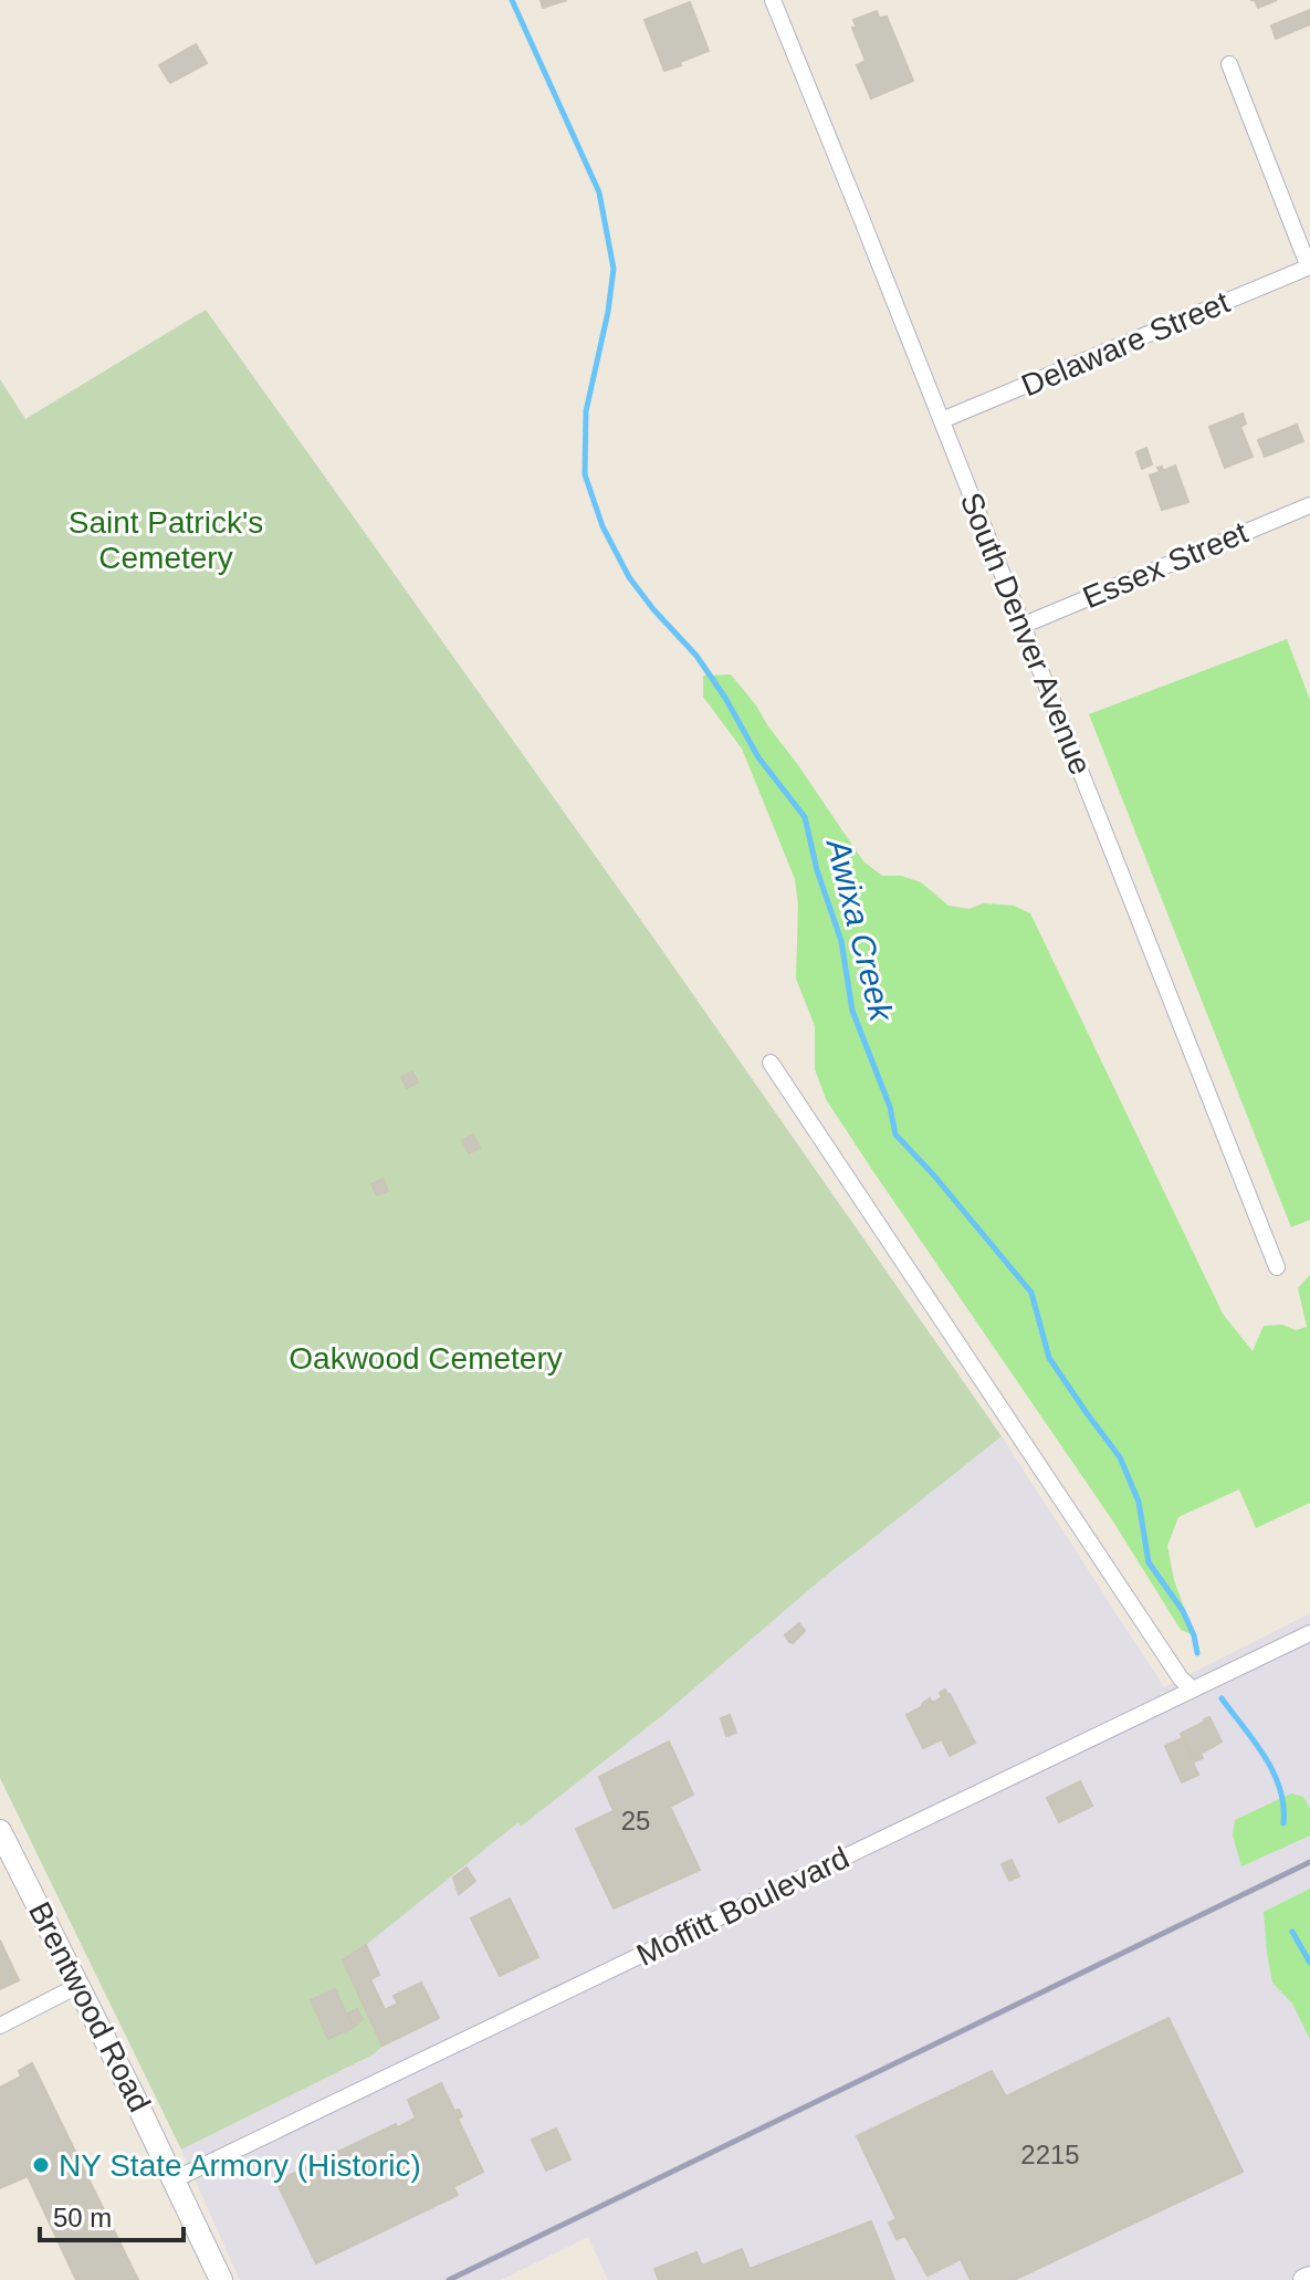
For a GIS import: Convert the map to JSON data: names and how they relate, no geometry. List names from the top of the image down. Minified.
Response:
{"streets":{"street":["Delaware Street","Essex Street","South Denver Avenue","Moffitt Boulevard","Brentwood Road"]},"crossings":[["Delaware Street","South Denver Avenue"],["Essex Street","South Denver Avenue"],["Moffitt Boulevard","Brentwood Road"]],"water":["Awixa Creek"],"parks":["Saint Patrick's Cemetery","Oakwood Cemetery"],"places":["NY State Armory (Historic)"],"house_numbers":["25","2215"],"scale_bar":"50 m"}
